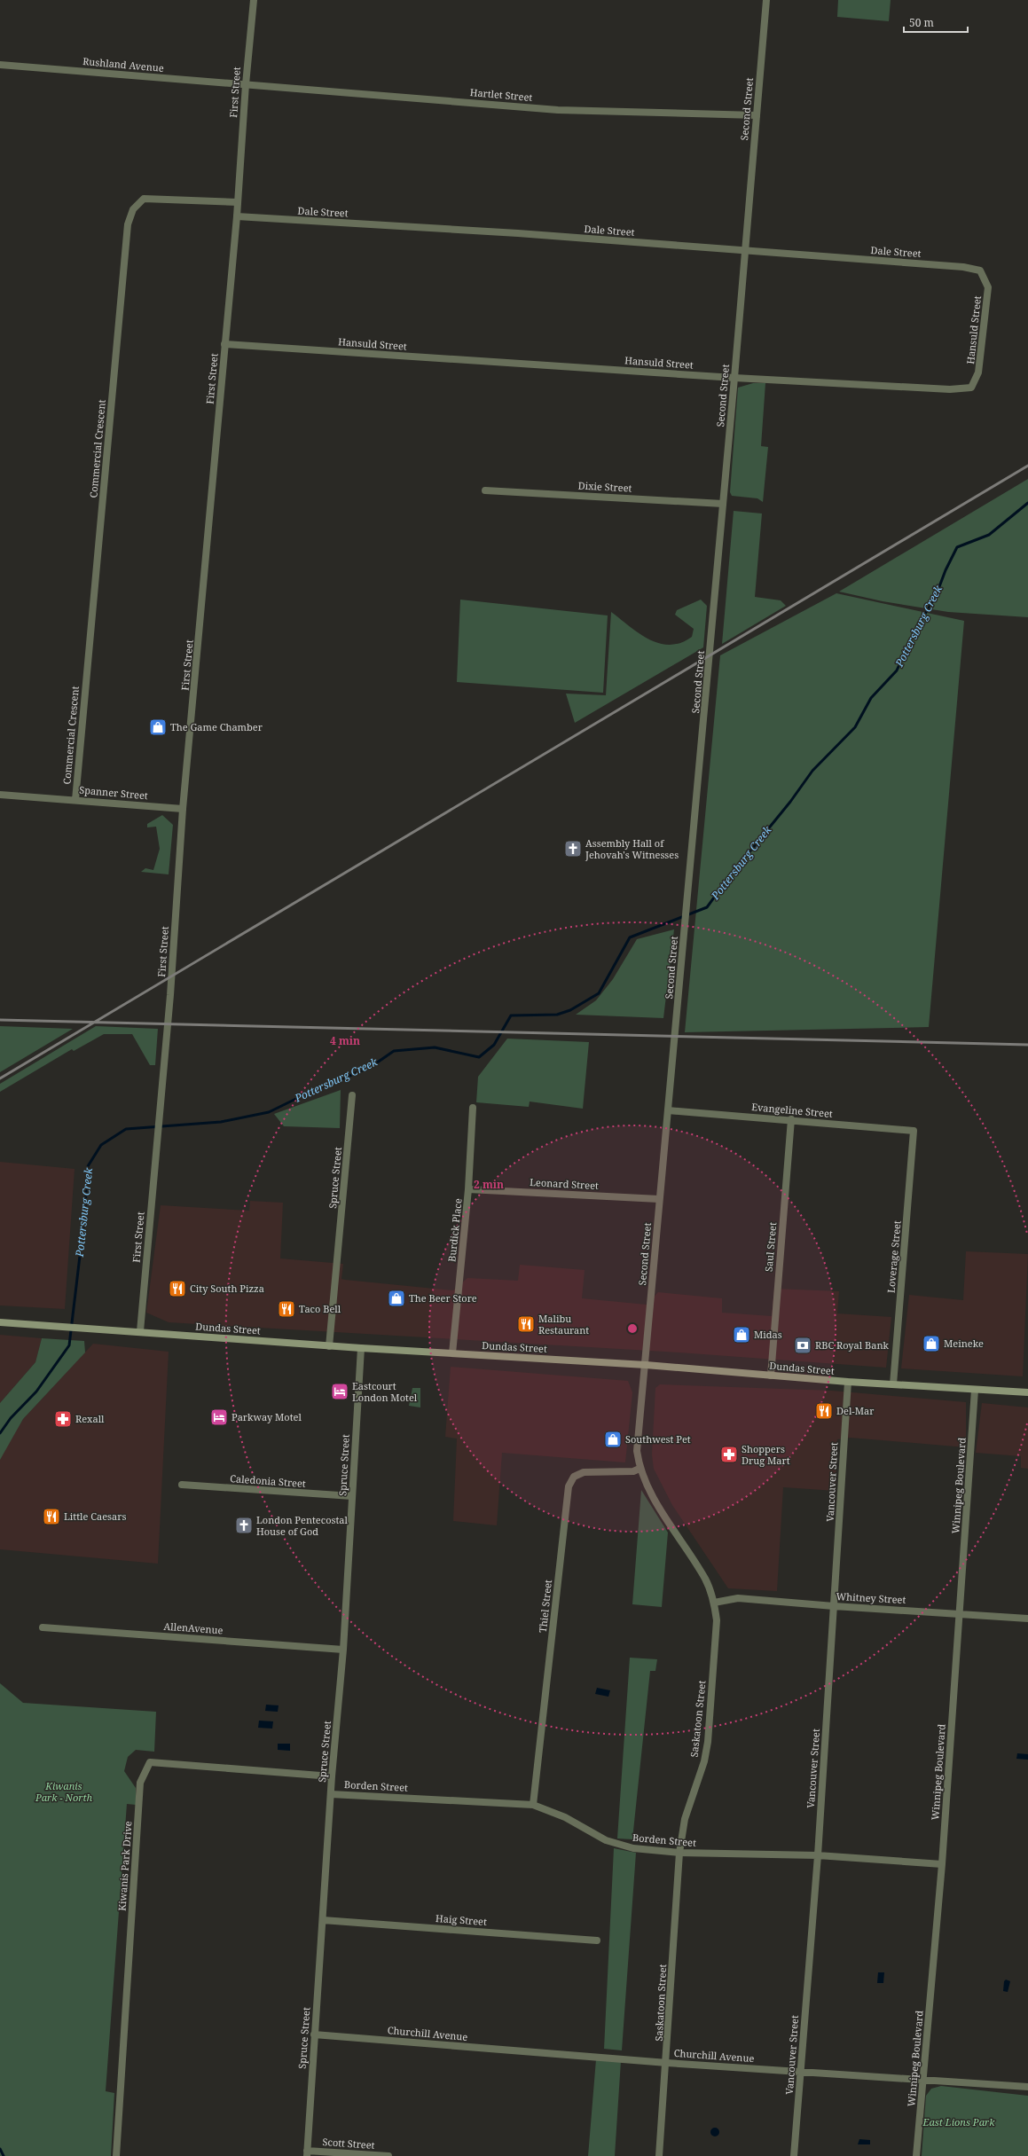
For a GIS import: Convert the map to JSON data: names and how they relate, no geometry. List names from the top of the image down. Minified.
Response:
{"streets":{"main road":["Dundas Street"],"street":["Rushland Avenue","First Street","Hartlet Street","Second Street","Dale Street","Hansuld Street","Commercial Crescent","Dixie Street","Spanner Street","Evangeline Street","Spruce Street","Leonard Street","Burdick Place","Saul Street","Loverage Street","Caledonia Street","Vancouver Street","Winnipeg Boulevard","Whitney Street","Thiel Street","AllenAvenue","Saskatoon Street","Borden Street","Kiwanis Park Drive","Haig Street","Churchill Avenue","Scott Street"]},"crossings":[["Rushland Avenue","First Street"],["Rushland Avenue","Hartlet Street"],["First Street","Hartlet Street"],["First Street","Dale Street"],["First Street","Hansuld Street"],["First Street","Commercial Crescent"],["First Street","Spanner Street"],["First Street","Dundas Street"],["Hartlet Street","Second Street"],["Second Street","Dale Street"],["Second Street","Hansuld Street"],["Second Street","Dixie Street"],["Second Street","Evangeline Street"],["Second Street","Leonard Street"],["Second Street","Dundas Street"],["Second Street","Saskatoon Street"],["Dale Street","Hansuld Street"],["Commercial Crescent","Spanner Street"],["Evangeline Street","Saul Street"],["Evangeline Street","Loverage Street"],["Spruce Street","Dundas Street"],["Spruce Street","Caledonia Street"],["Spruce Street","AllenAvenue"],["Spruce Street","Borden Street"],["Spruce Street","Kiwanis Park Drive"],["Spruce Street","Haig Street"],["Spruce Street","Churchill Avenue"],["Spruce Street","Scott Street"],["Leonard Street","Burdick Place"],["Burdick Place","Dundas Street"],["Saul Street","Dundas Street"],["Loverage Street","Dundas Street"],["Dundas Street","Vancouver Street"],["Dundas Street","Winnipeg Boulevard"],["Dundas Street","Saskatoon Street"],["Vancouver Street","Whitney Street"],["Vancouver Street","Borden Street"],["Vancouver Street","Churchill Avenue"],["Winnipeg Boulevard","Whitney Street"],["Winnipeg Boulevard","Borden Street"],["Winnipeg Boulevard","Churchill Avenue"],["Whitney Street","Saskatoon Street"],["Thiel Street","Saskatoon Street"],["Thiel Street","Borden Street"],["Saskatoon Street","Borden Street"],["Saskatoon Street","Churchill Avenue"]],"water":["Pottersburg Creek"],"parks":["Kiwanis Park - North","East Lions Park"],"places":{"shop":["The Game Chamber","The Beer Store","Midas","Meineke","Southwest Pet"],"church":["Assembly Hall of Jehovah's Witnesses","London Pentecostal House of God"],"restaurant":["City South Pizza","Taco Bell","Malibu Restaurant","Del-Mar","Little Caesars"],"bank":["RBC Royal Bank"],"hotel":["Eastcourt London Motel","Parkway Motel"],"pharmacy":["Rexall","Shoppers Drug Mart"]},"scale_bar":"50 m","rings":["4 min","2 min"]}
